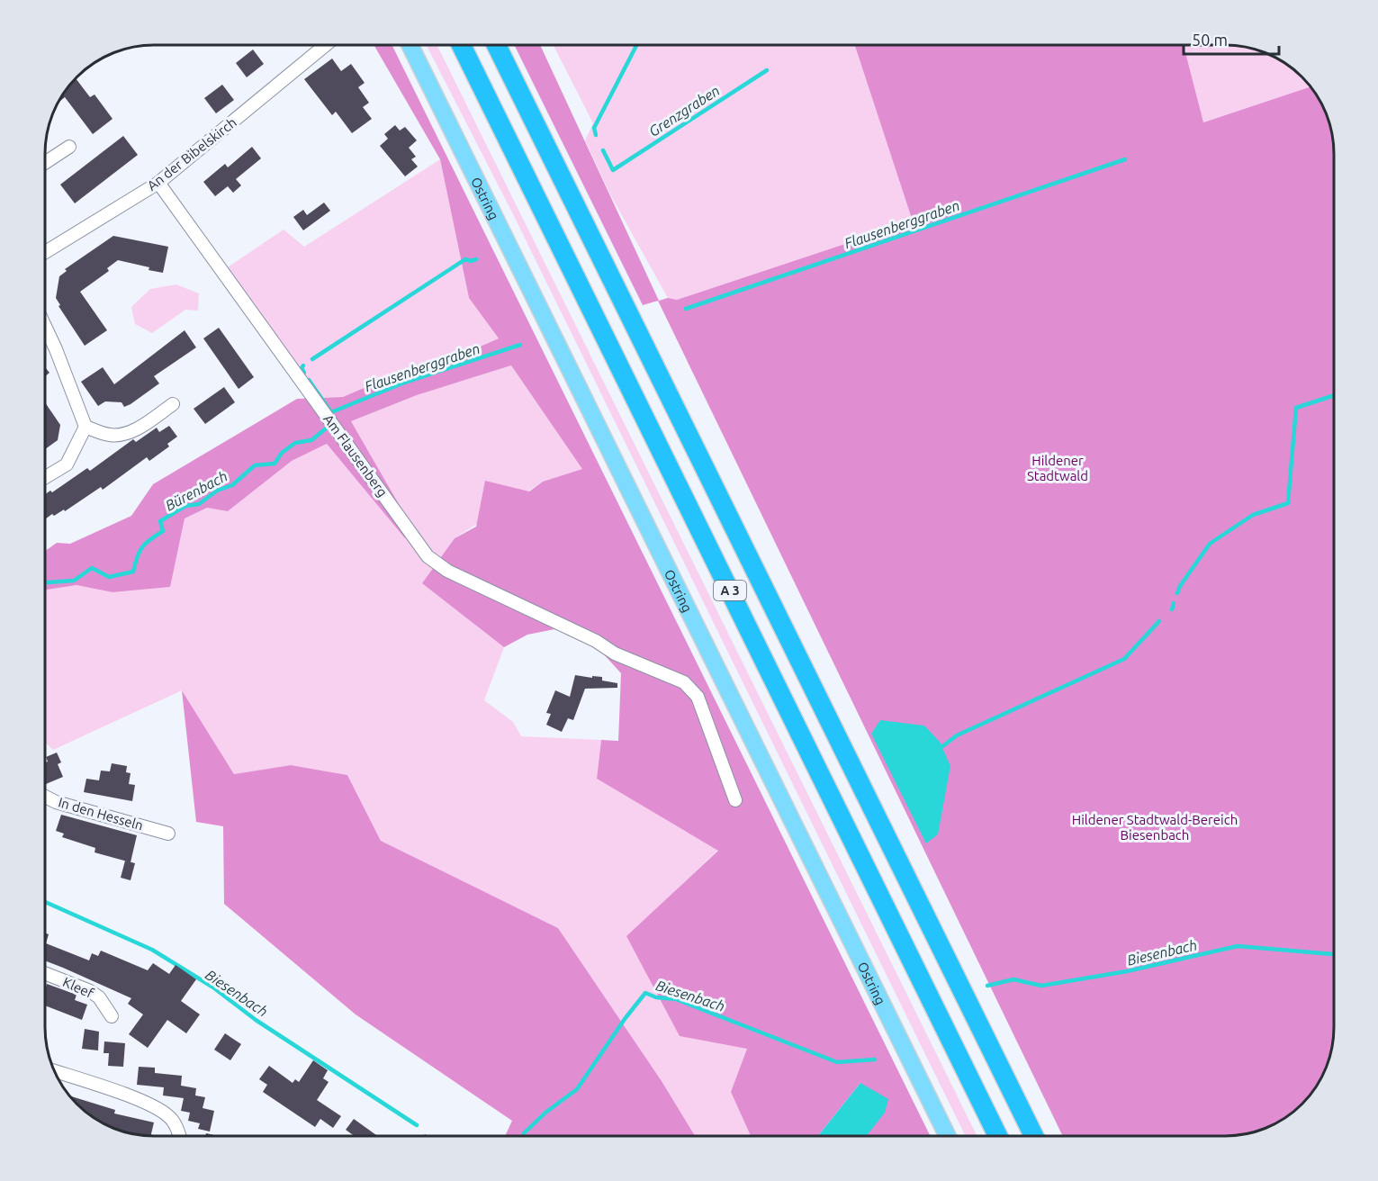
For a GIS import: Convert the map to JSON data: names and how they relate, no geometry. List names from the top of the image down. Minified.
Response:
{"streets":{"highway":["A 3"],"main road":["Ostring"],"street":["An der Bibelskirch","Am Flausenberg","In den Hesseln","Kleef"]},"crossings":[["An der Bibelskirch","Am Flausenberg"]],"water":["Grenzgraben","Flausenberggraben","Bürenbach","Biesenbach"],"parks":["Hildener Stadtwald","Hildener Stadtwald-Bereich Biesenbach"],"scale_bar":"50 m"}
